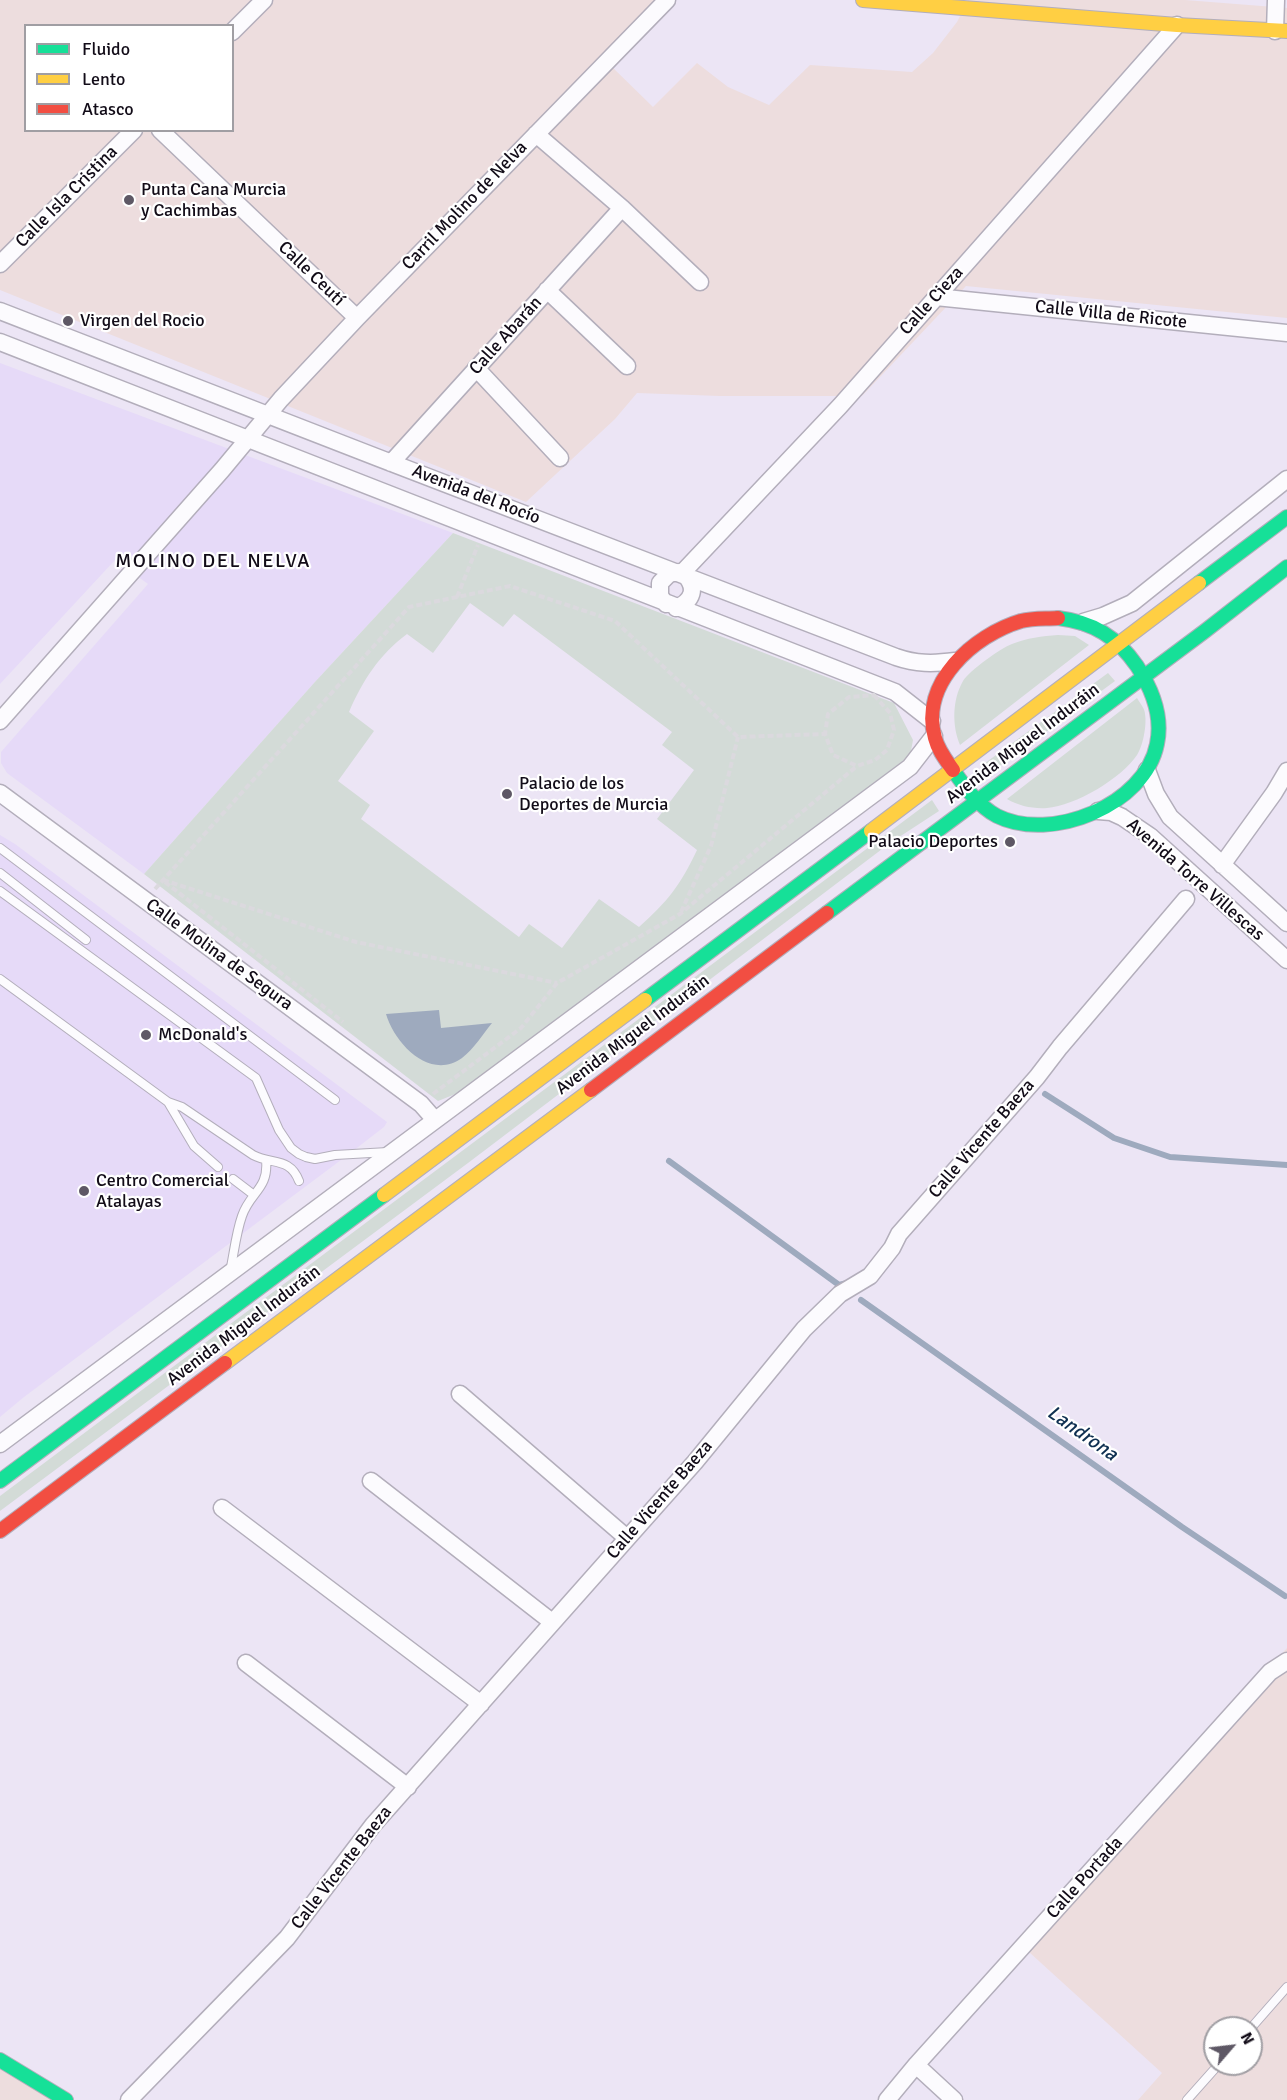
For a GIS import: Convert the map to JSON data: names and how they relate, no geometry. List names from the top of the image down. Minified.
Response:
{"streets":{"main road":["Avenida Miguel Induráin"],"street":["Calle Isla Cristina","Carril Molino de Nelva","Calle Ceutí","Calle Cieza","Calle Villa de Ricote","Calle Abarán","Avenida del Rocío","Avenida Torre Villescas","Calle Molina de Segura","Calle Vicente Baeza","Calle Portada"]},"crossings":[["Carril Molino de Nelva","Calle Ceutí"],["Carril Molino de Nelva","Avenida del Rocío"],["Calle Cieza","Calle Villa de Ricote"],["Calle Cieza","Avenida del Rocío"],["Calle Abarán","Avenida del Rocío"]],"districts":["MOLINO DEL NELVA"],"water":["Landrona"],"places":["Punta Cana Murcia y Cachimbas","Virgen del Rocio","Palacio de los Deportes de Murcia","Palacio Deportes","McDonald's","Centro Comercial Atalayas"],"legend":["Fluido","Lento","Atasco"],"north":"top right"}
